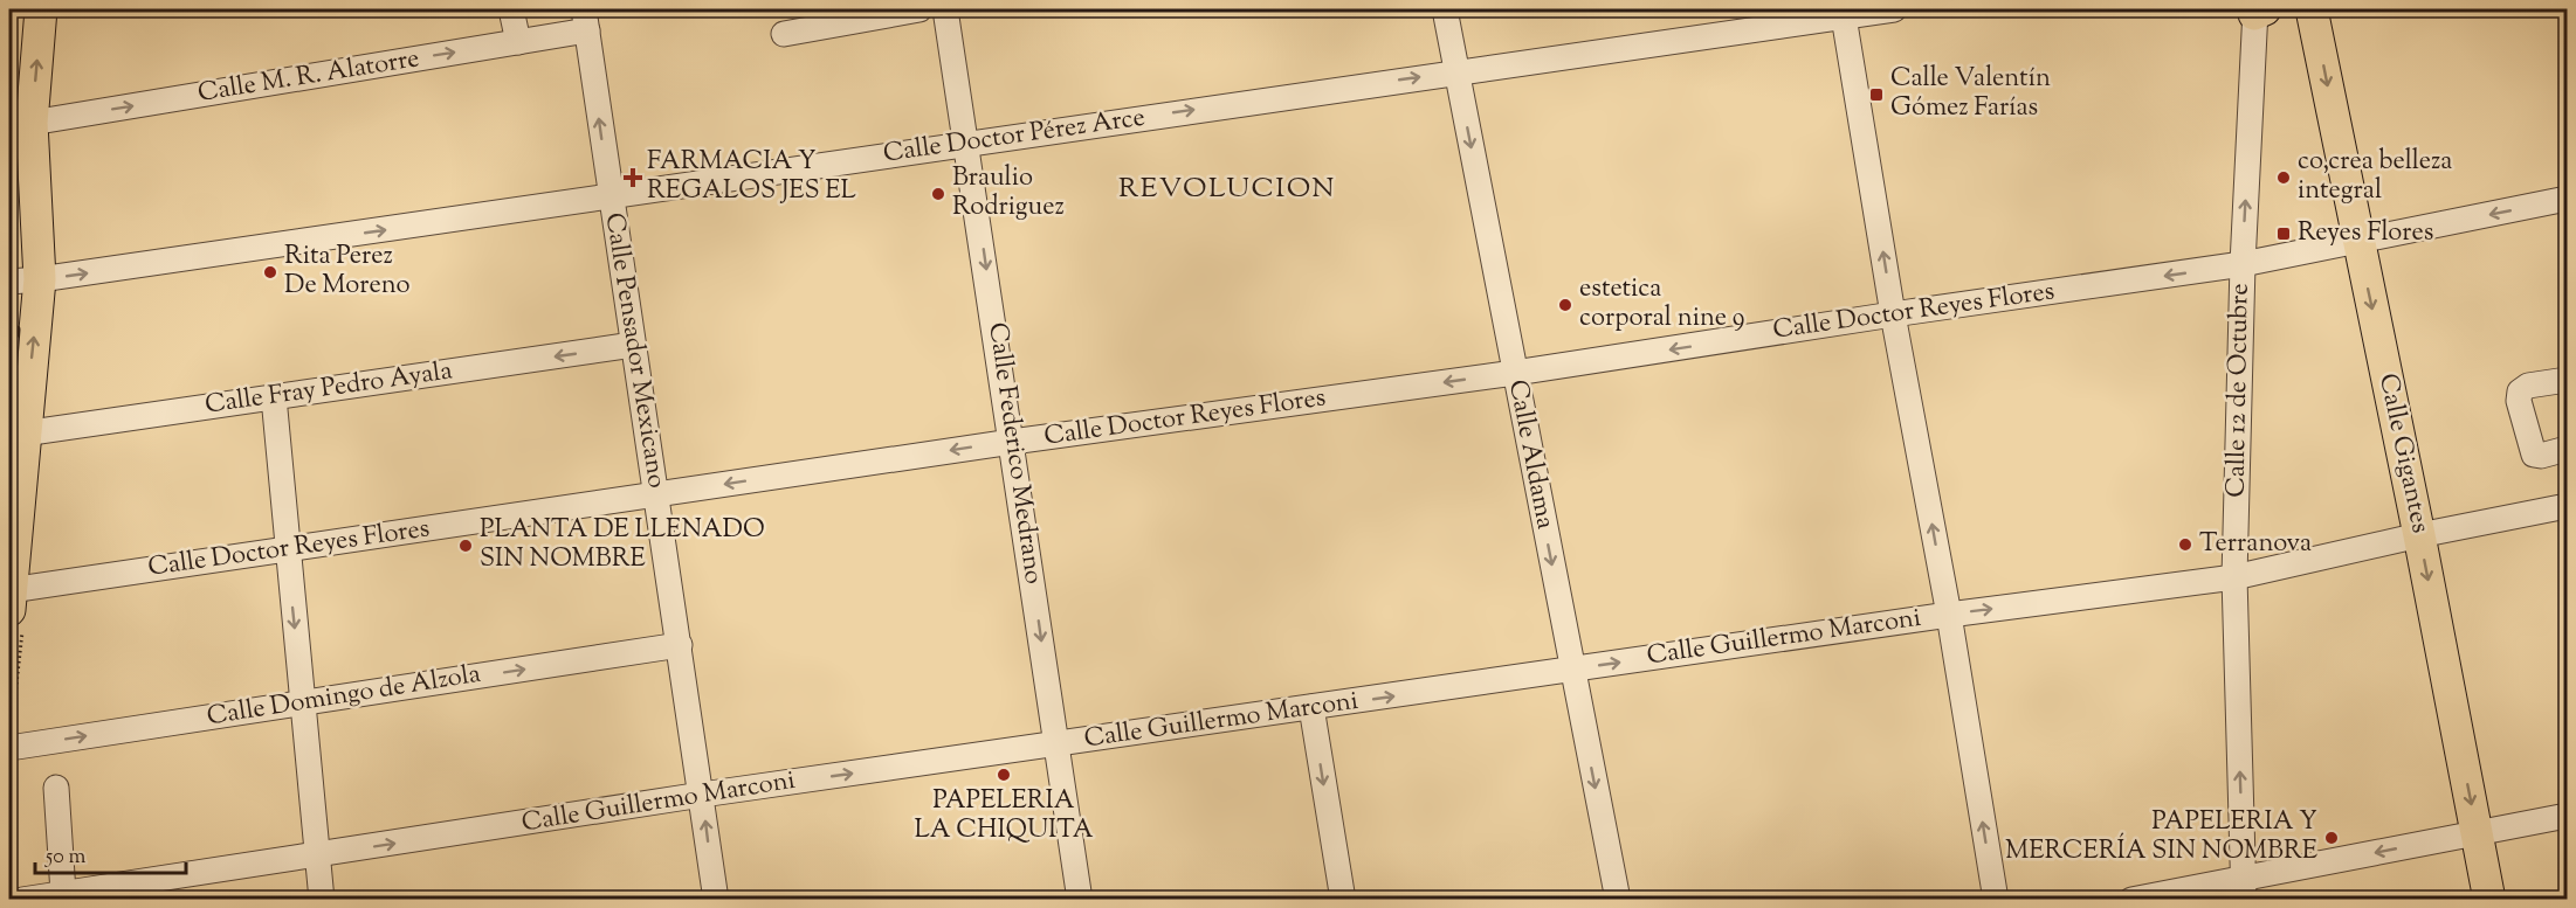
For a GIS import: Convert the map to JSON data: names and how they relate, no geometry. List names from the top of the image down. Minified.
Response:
{"streets":{"main road":["Calle Gigantes"],"street":["Calle M. R. Alatorre","Calle Doctor Pérez Arce","Calle Doctor Reyes Flores","Calle Pensador Mexicano","Calle Fray Pedro Ayala","Calle 12 de Octubre","Calle Federico Medrano","Calle Aldama","Calle Guillermo Marconi","Calle Domingo de Alzola"]},"crossings":[["Calle M. R. Alatorre","Calle Pensador Mexicano"],["Calle Doctor Pérez Arce","Calle Pensador Mexicano"],["Calle Doctor Pérez Arce","Calle Federico Medrano"],["Calle Doctor Pérez Arce","Calle Aldama"],["Calle Doctor Reyes Flores","Calle Pensador Mexicano"],["Calle Doctor Reyes Flores","Calle 12 de Octubre"],["Calle Doctor Reyes Flores","Calle Federico Medrano"],["Calle Doctor Reyes Flores","Calle Gigantes"],["Calle Doctor Reyes Flores","Calle Aldama"],["Calle Pensador Mexicano","Calle Fray Pedro Ayala"],["Calle Pensador Mexicano","Calle Guillermo Marconi"],["Calle Pensador Mexicano","Calle Domingo de Alzola"],["Calle 12 de Octubre","Calle Guillermo Marconi"],["Calle Federico Medrano","Calle Guillermo Marconi"],["Calle Gigantes","Calle Guillermo Marconi"],["Calle Aldama","Calle Guillermo Marconi"]],"one_way":["Calle M. R. Alatorre","Calle Doctor Pérez Arce","Calle Doctor Reyes Flores","Calle Fray Pedro Ayala","Calle 12 de Octubre","Calle Federico Medrano","Calle Gigantes","Calle Aldama","Calle Guillermo Marconi","Calle Domingo de Alzola"],"districts":["REVOLUCION"],"places":{"transit":["Calle Valentín Gómez Farías","Reyes Flores"],"health":["FARMACIA Y REGALOS JES EL"],"other":["co,crea belleza integral","Braulio Rodriguez","Rita Perez De Moreno","estetica corporal nine 9","Terranova","PLANTA DE LLENADO SIN NOMBRE","PAPELERIA LA CHIQUITA","PAPELERIA Y MERCERÍA SIN NOMBRE"]},"scale_bar":"50 m"}
